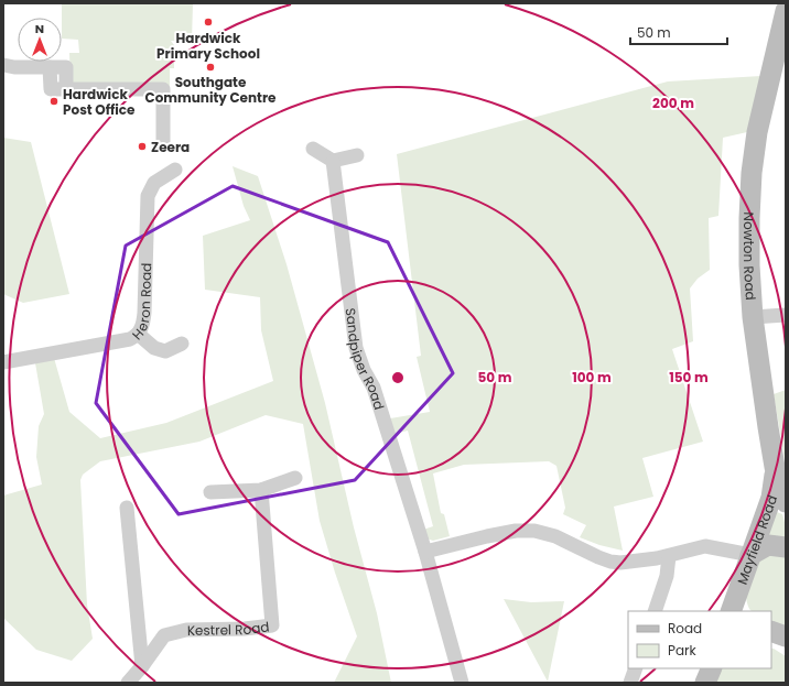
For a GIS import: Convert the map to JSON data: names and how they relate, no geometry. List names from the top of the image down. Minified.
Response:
{"streets":{"street":["Nowton Road","Heron Road","Sandpiper Road","Mayfield Road","Kestrel Road"]},"crossings":[["Nowton Road","Mayfield Road"]],"places":["Hardwick Primary School","Southgate Community Centre","Hardwick Post Office","Zeera"],"legend":["Road","Park"],"scale_bar":"50 m","north":"top","rings":["200 m","50 m","100 m","150 m"]}
